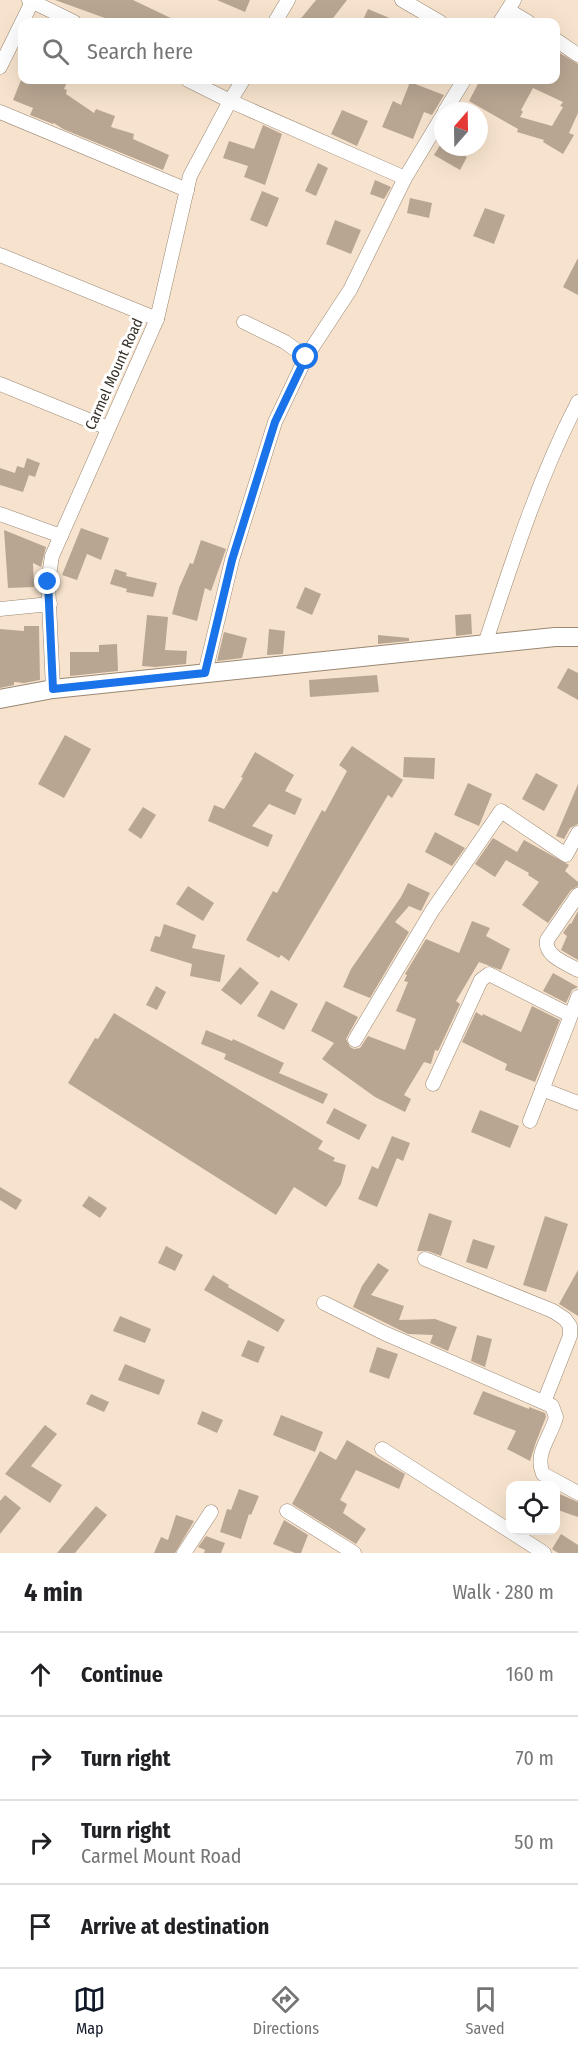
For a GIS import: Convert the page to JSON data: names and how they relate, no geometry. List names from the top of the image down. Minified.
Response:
{"streets":{"street":["Carmel Mount Road"]},"north":"top","page":{"search":"Search here","heading":["4 min","Walk · 280 m"],"list":[["Continue","160 m"],["Turn right","70 m"],["Turn right","Carmel Mount Road","50 m"],"Arrive at destination"],"nav":["Map","Directions","Saved"]}}
